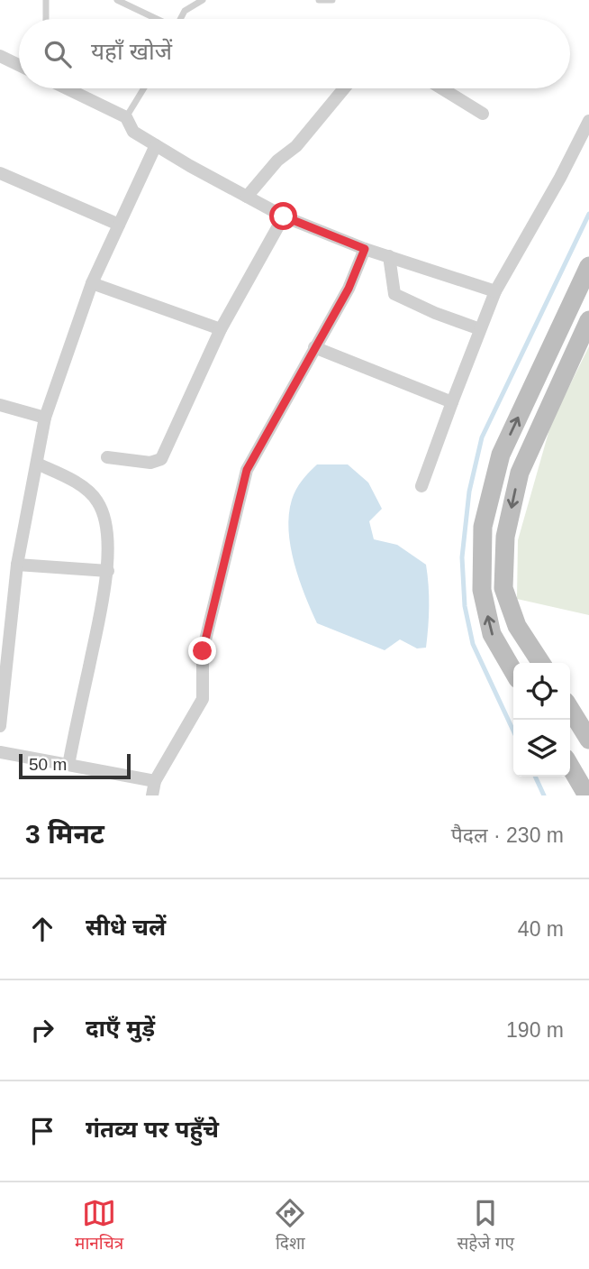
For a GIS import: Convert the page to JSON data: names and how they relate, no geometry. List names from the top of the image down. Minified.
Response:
{"scale_bar":"50 m","page":{"search":"यहाँ खोजें","scale":"50 m","heading":["3 मिनट","पैदल · 230 m"],"list":[["सीधे चलें","40 m"],["दाएँ मुड़ें","190 m"],"गंतव्य पर पहुँचे"],"nav":["मानचित्र","दिशा","सहेजे गए"]}}
